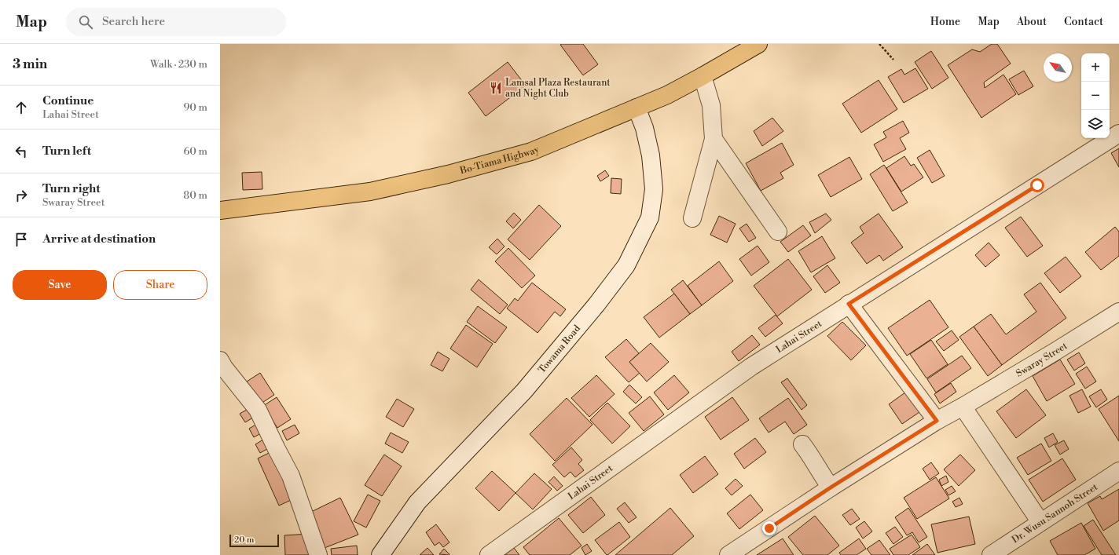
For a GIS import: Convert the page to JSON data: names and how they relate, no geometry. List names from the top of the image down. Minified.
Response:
{"streets":{"highway":["Bo-Tiama Highway"],"street":["Lahai Street","Towama Road","Swaray Street","Dr. Wusu Sannoh Street"]},"crossings":[["Bo-Tiama Highway","Towama Road"]],"places":{"restaurant":["Lamsal Plaza Restaurant and Night Club"]},"scale_bar":"20 m","north":"top left","page":{"header":"Map","search":"Search here","nav":["Home","Map","About","Contact"],"heading":["3 min","Walk · 230 m"],"map_buttons":["+","−"],"list":[["Continue","Lahai Street","90 m"],["Turn left","60 m"],["Turn right","Swaray Street","80 m"],"Arrive at destination"],"buttons":["Save","Share"],"scale":"20 m"}}
